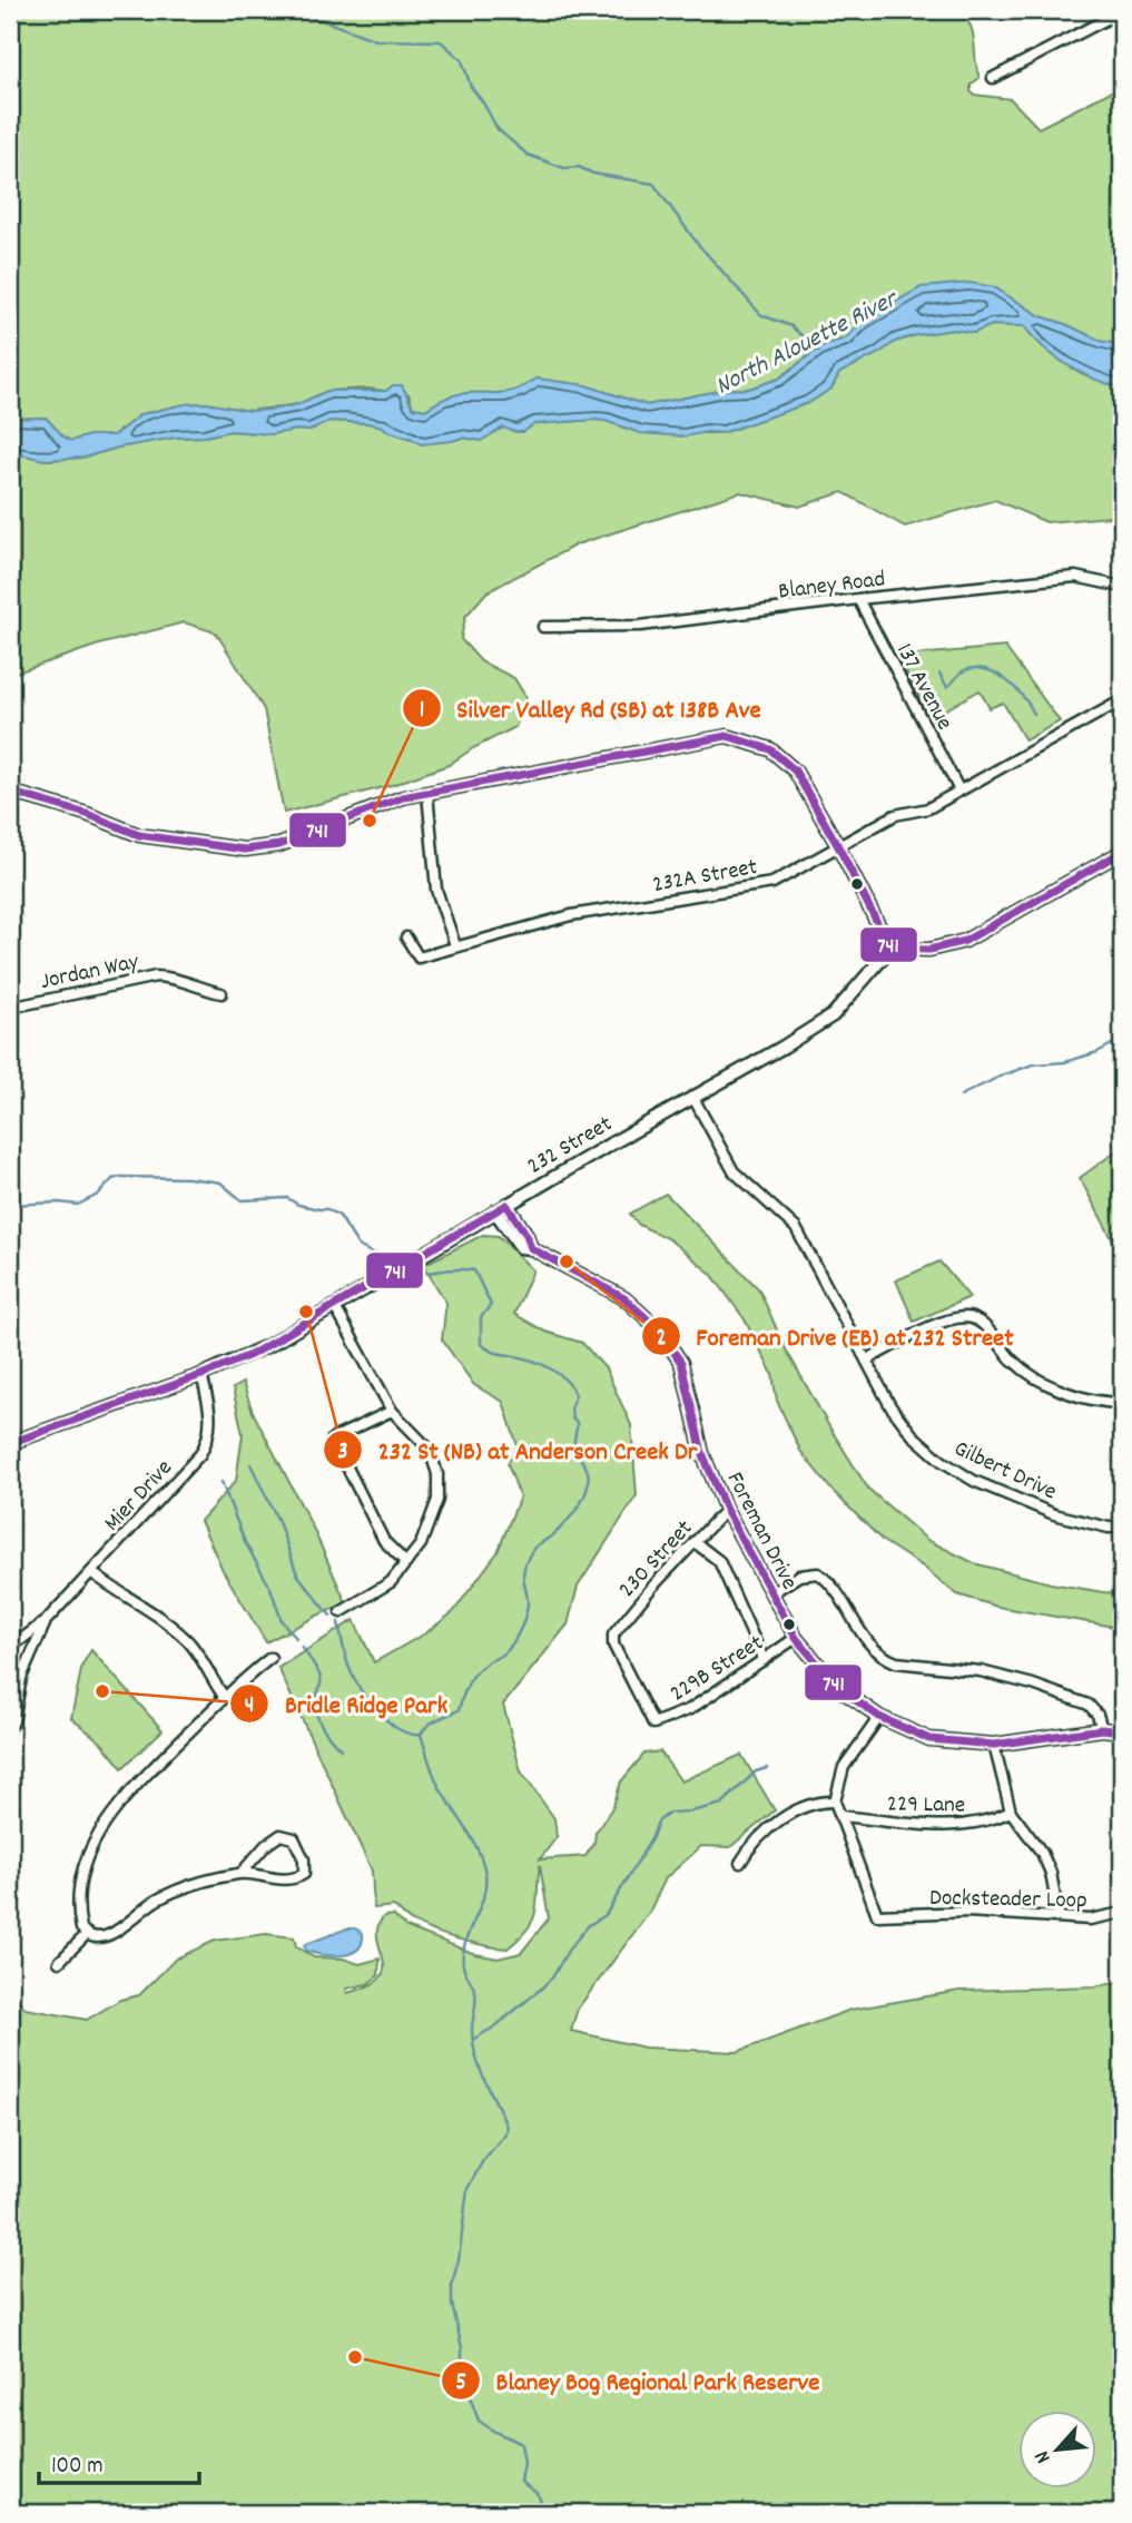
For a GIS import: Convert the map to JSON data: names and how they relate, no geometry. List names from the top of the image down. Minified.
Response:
{"streets":{"street":["Blaney Road","137 Avenue","232A Street","Jordan Way","232 Street","Gilbert Drive","Mier Drive","Foreman Drive","230 Street","229B Street","229 Lane","Docksteader Loop"]},"crossings":[["Blaney Road","137 Avenue"],["137 Avenue","232A Street"],["232 Street","Gilbert Drive"],["232 Street","Mier Drive"],["232 Street","Foreman Drive"],["Foreman Drive","230 Street"],["Foreman Drive","229B Street"],["230 Street","229B Street"],["229 Lane","Docksteader Loop"]],"water":["North Alouette River"],"places":["Silver Valley Rd (SB) at 138B Ave","Foreman Drive (EB) at 232 Street","232 St (NB) at Anderson Creek Dr","Bridle Ridge Park","Blaney Bog Regional Park Reserve"],"lines":["transit line 741"],"scale_bar":"100 m","north":"bottom left"}
